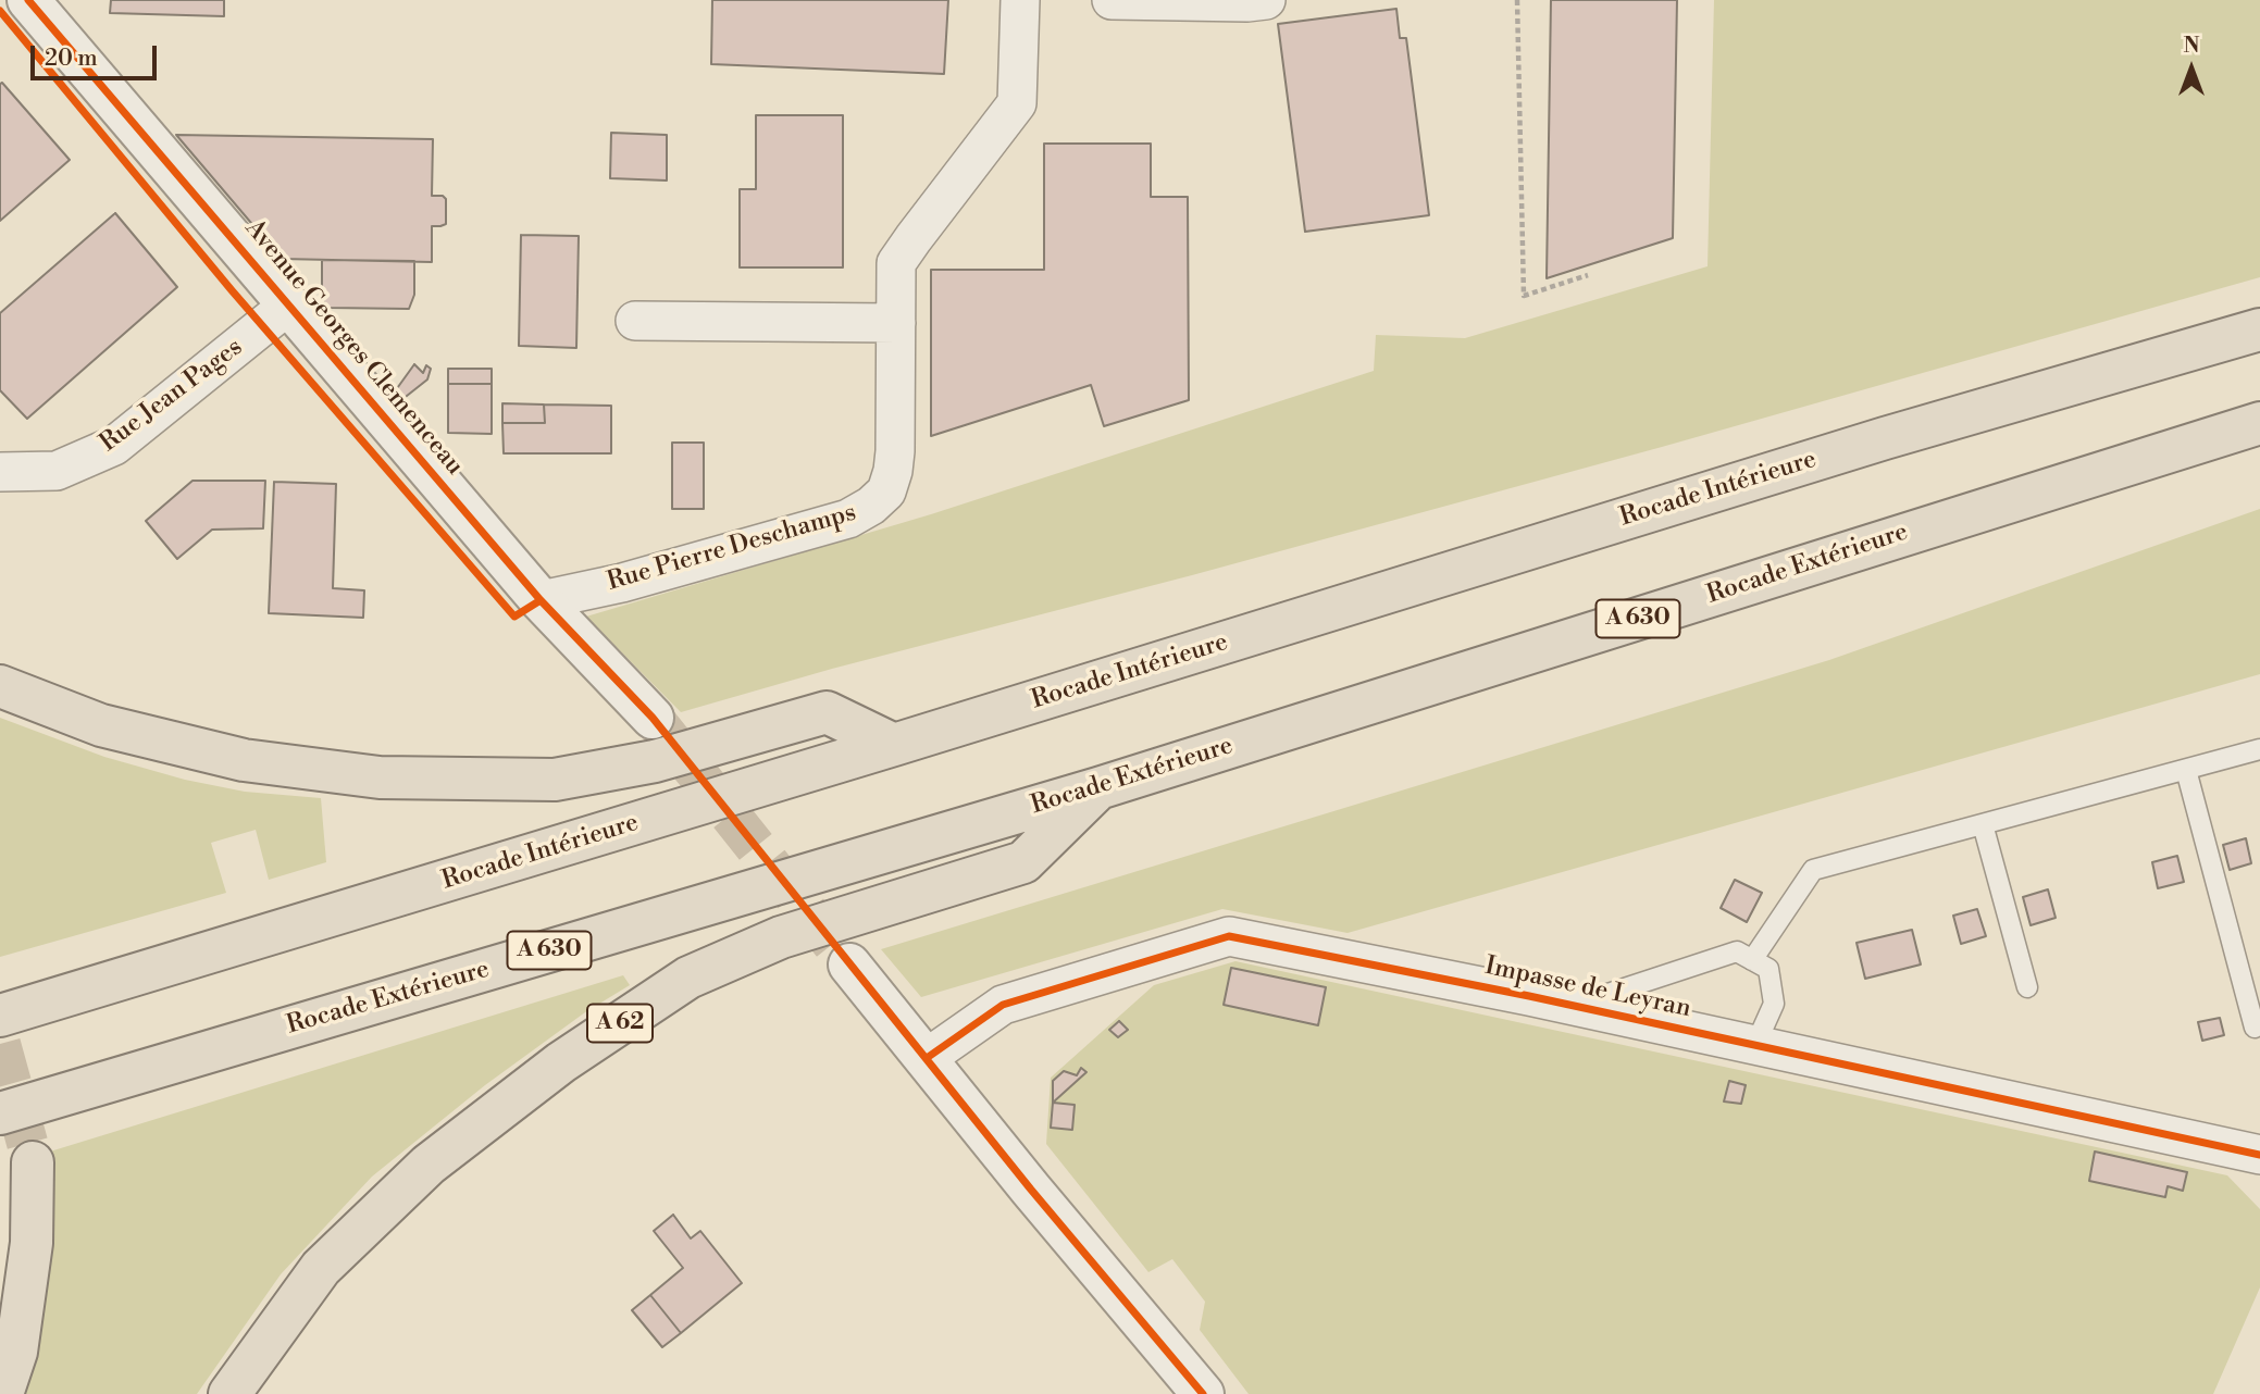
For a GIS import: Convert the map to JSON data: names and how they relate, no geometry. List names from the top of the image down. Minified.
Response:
{"streets":{"highway":["Rocade Intérieure","Rocade Extérieure","A 630","A 62"],"street":["Avenue Georges Clemenceau","Rue Jean Pages","Rue Pierre Deschamps","Impasse de Leyran"]},"crossings":[["Avenue Georges Clemenceau","Rue Jean Pages"],["Avenue Georges Clemenceau","Rue Pierre Deschamps"],["Rocade Extérieure","A 62"]],"scale_bar":"20 m","north":"top"}
